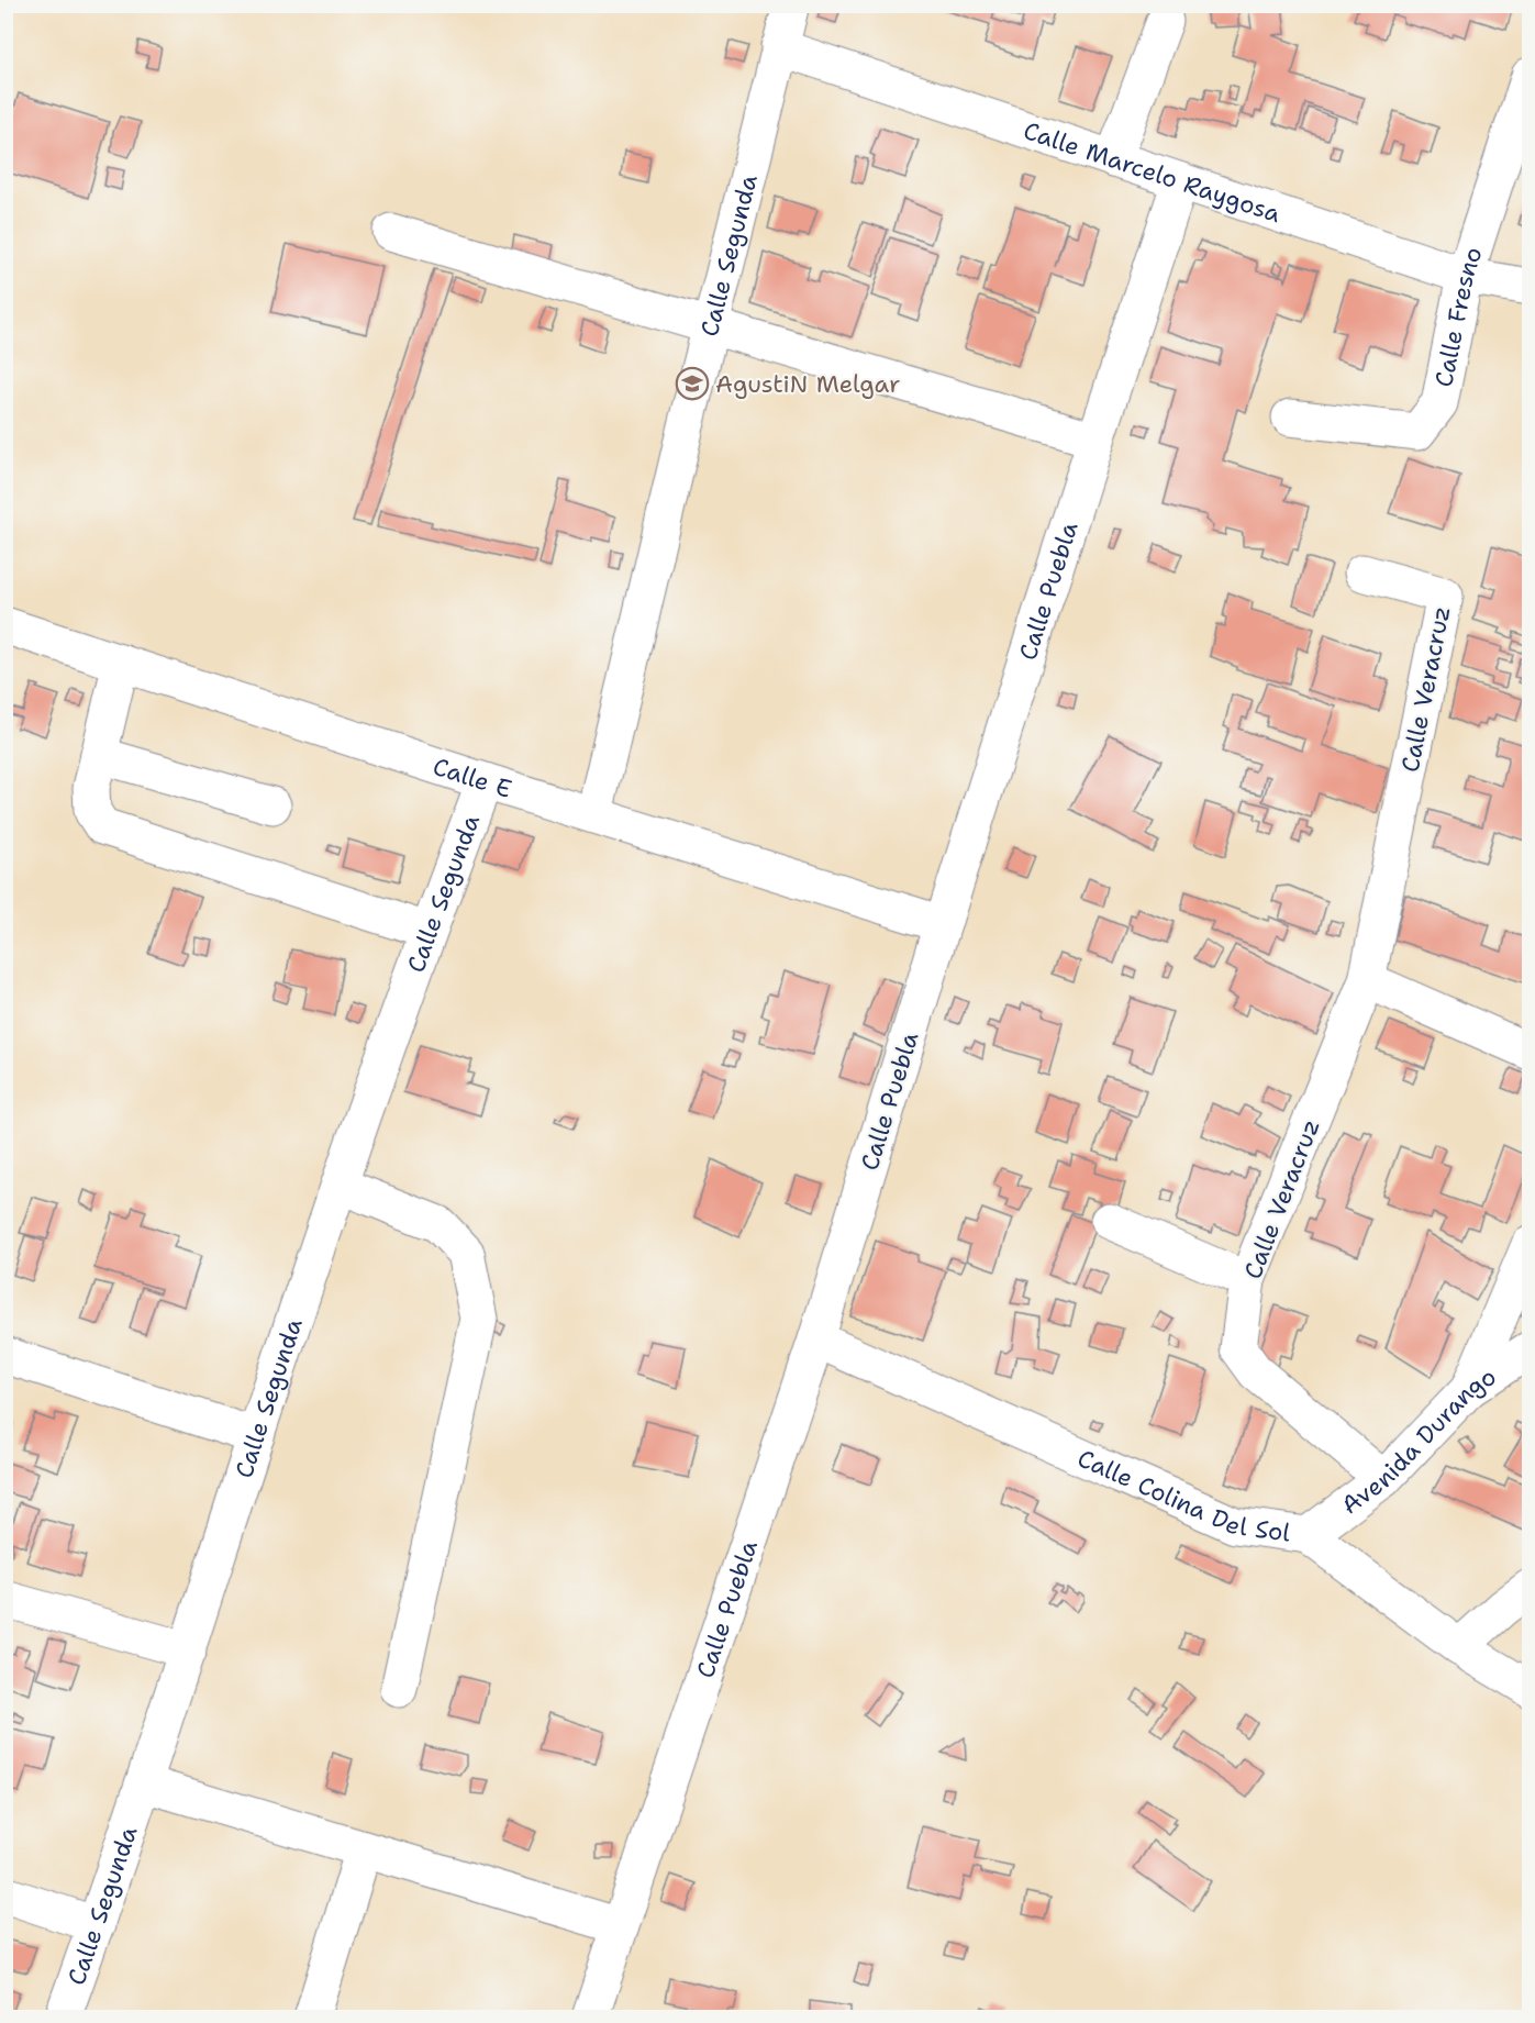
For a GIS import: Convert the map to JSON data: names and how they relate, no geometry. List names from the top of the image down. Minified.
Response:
{"streets":{"street":["Calle Marcelo Raygosa","Calle Segunda","Calle Fresno","Calle Puebla","Calle Veracruz","Calle E","Avenida Durango","Calle Colina Del Sol"]},"crossings":[["Calle Marcelo Raygosa","Calle Segunda"],["Calle Marcelo Raygosa","Calle Fresno"],["Calle Marcelo Raygosa","Calle Puebla"],["Calle Segunda","Calle E"],["Calle Puebla","Calle E"],["Calle Puebla","Calle Colina Del Sol"],["Calle Veracruz","Avenida Durango"],["Avenida Durango","Calle Colina Del Sol"]],"places":{"school or university":["AgustiN Melgar"]}}
